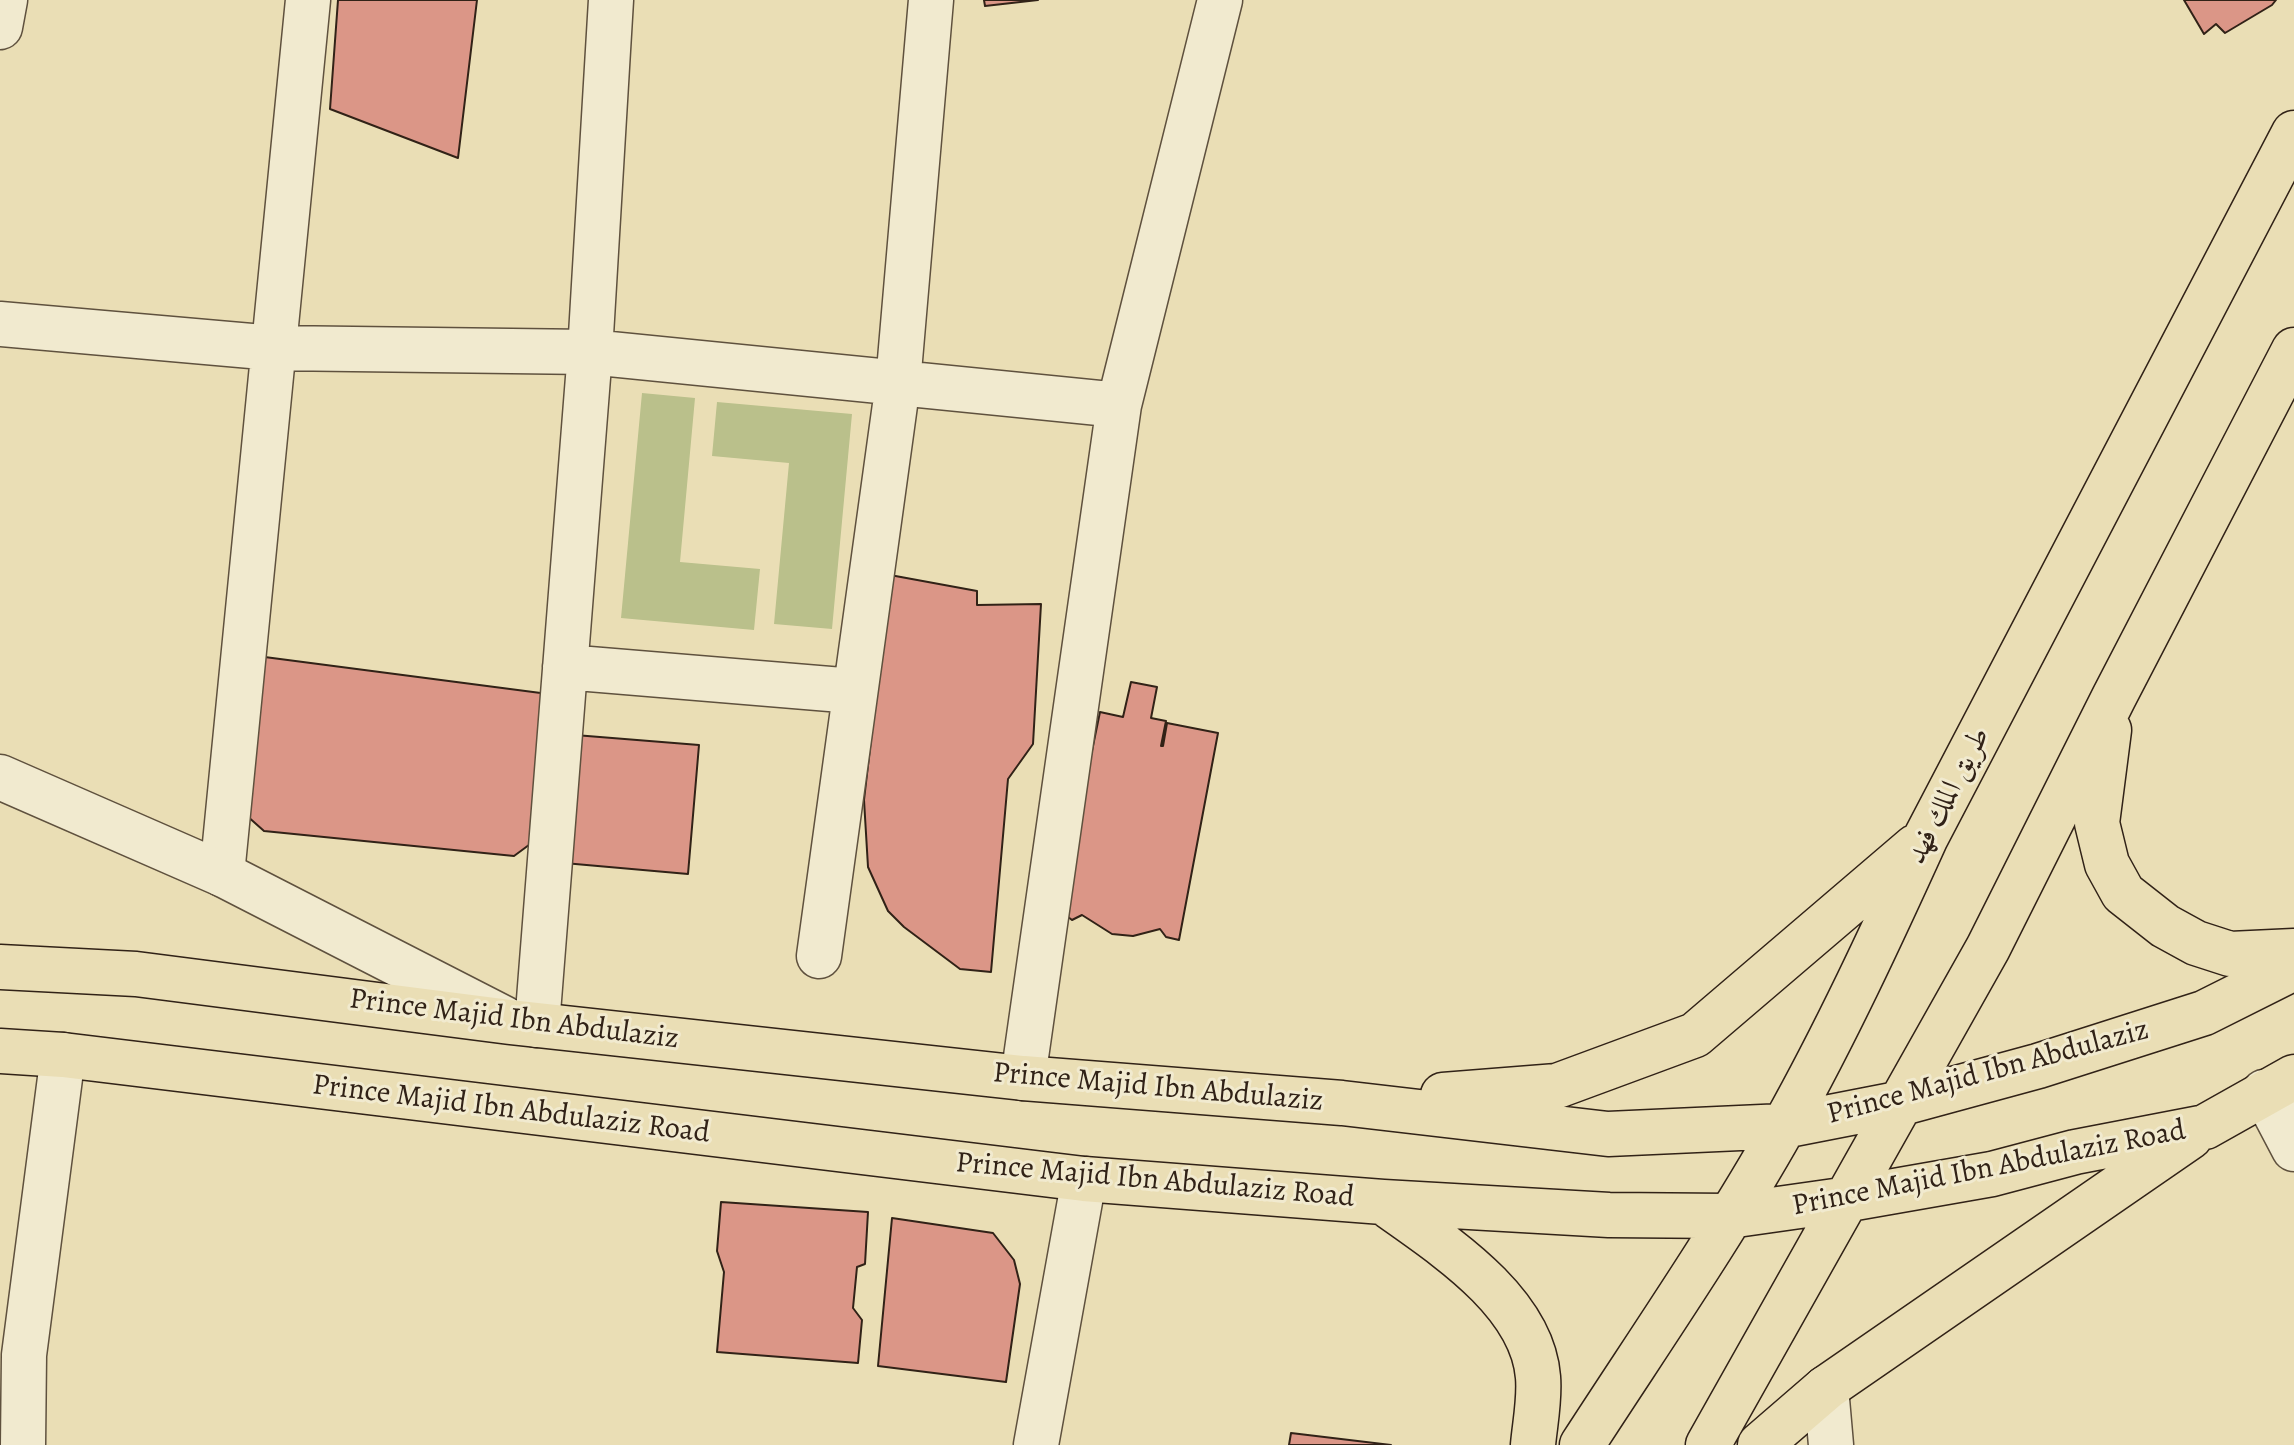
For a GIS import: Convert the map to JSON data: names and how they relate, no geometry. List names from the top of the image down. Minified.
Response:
{"streets":{"main road":["طريق الملك فهد","Prince Majid Ibn Abdulaziz","Prince Majid Ibn Abdulaziz Road"]},"crossings":[["طريق الملك فهد","Prince Majid Ibn Abdulaziz"],["طريق الملك فهد","Prince Majid Ibn Abdulaziz Road"]]}
